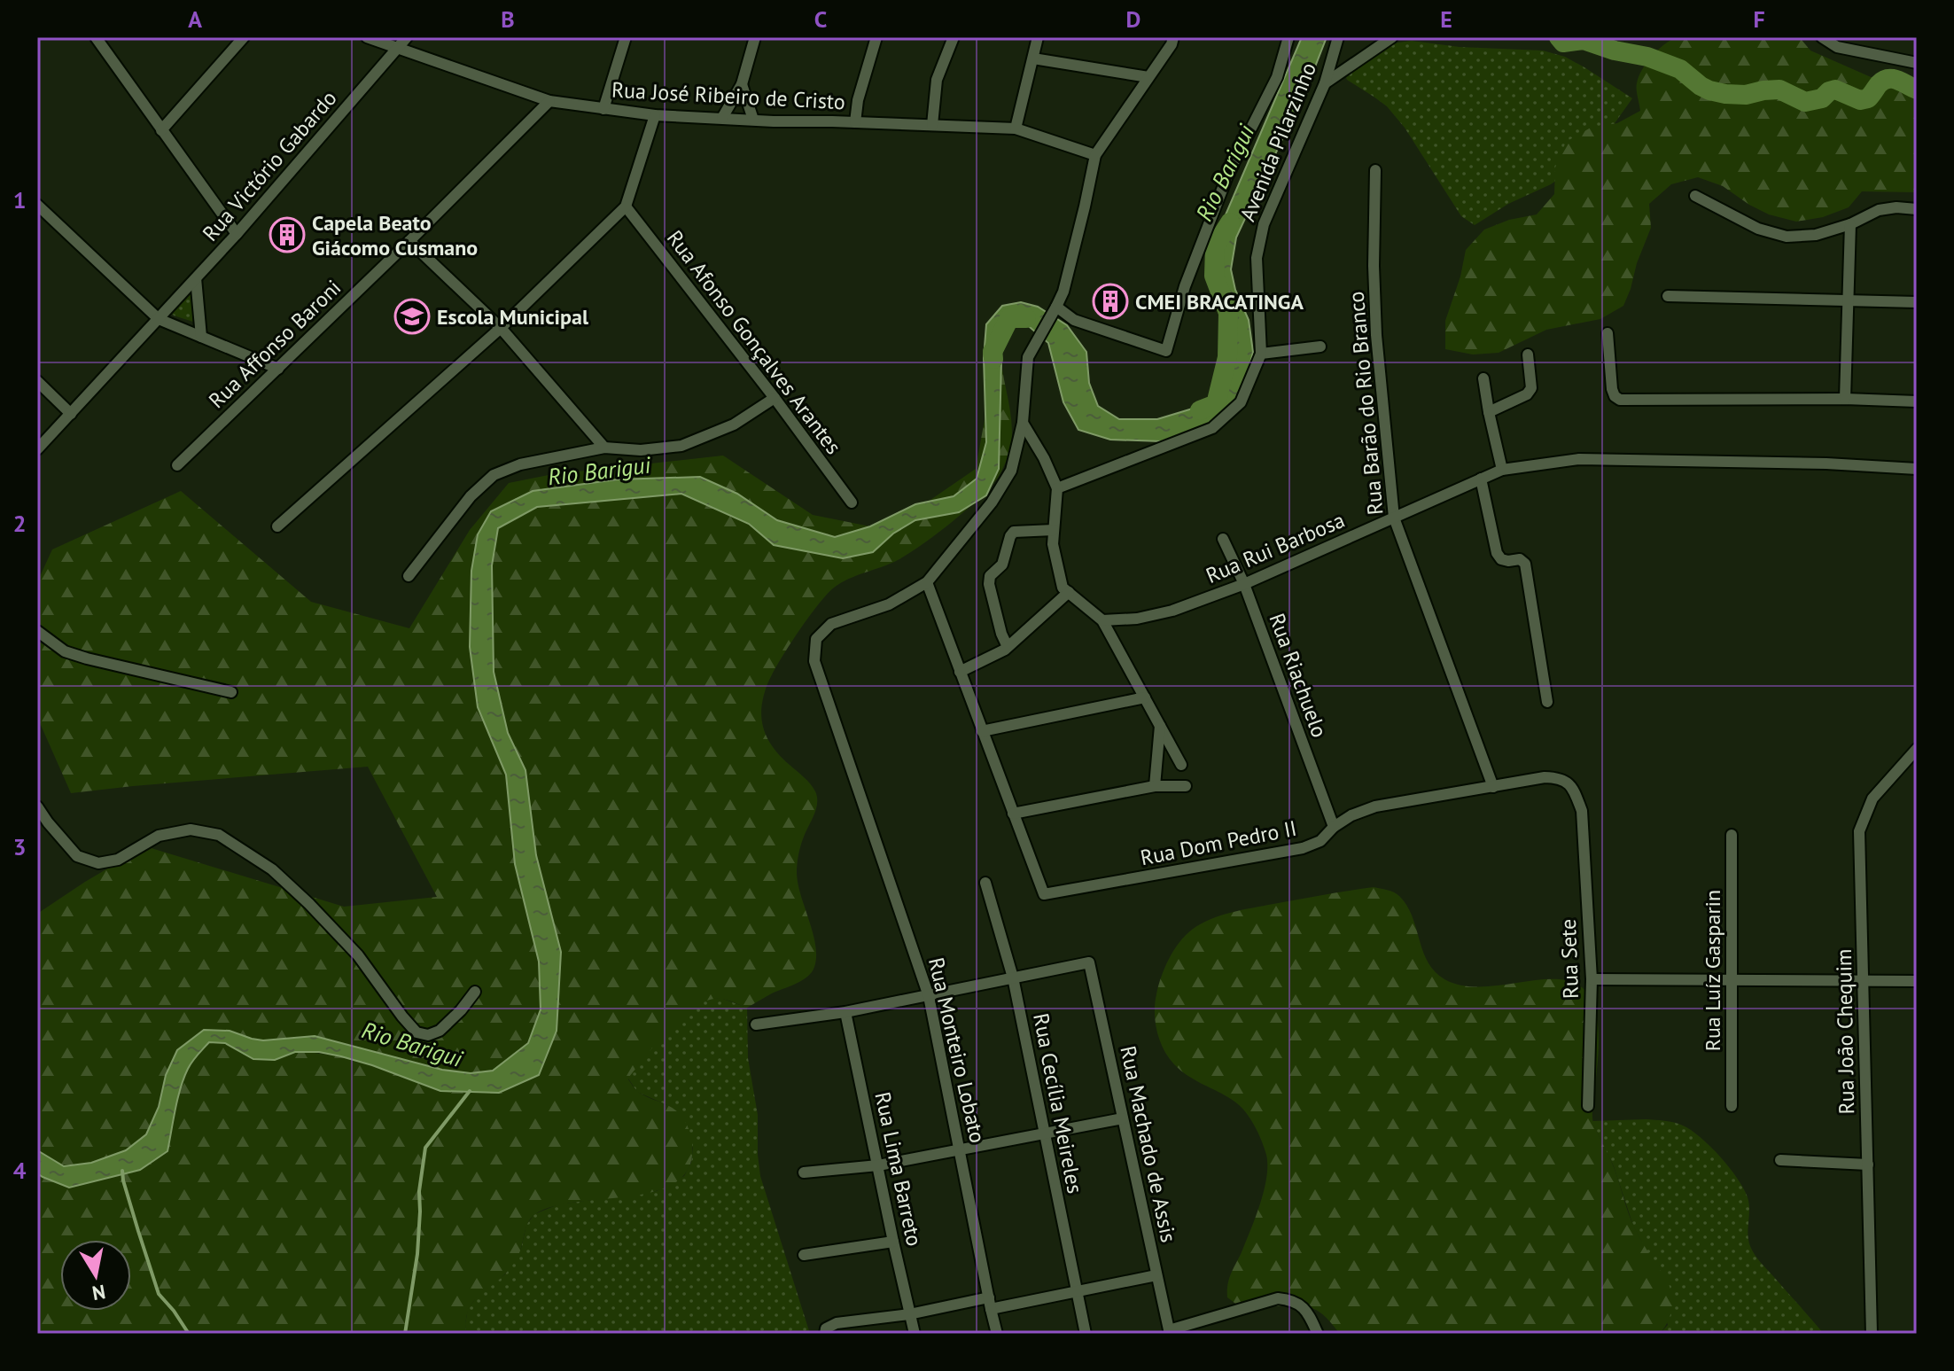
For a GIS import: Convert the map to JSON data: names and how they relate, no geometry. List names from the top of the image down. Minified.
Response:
{"streets":{"street":["Rua José Ribeiro de Cristo","Avenida Pilarzinho","Rua Victório Gabardo","Rua Afonso Gonçalves Arantes","Rua Affonso Baroni","Rua Barão do Rio Branco","Rua Rui Barbosa","Rua Riachuelo","Rua Dom Pedro II","Rua Sete","Rua Luíz Gasparin","Rua João Chequim","Rua Monteiro Lobato","Rua Cecília Meireles","Rua Machado de Assis","Rua Lima Barreto"]},"crossings":[["Rua José Ribeiro de Cristo","Rua Victório Gabardo"],["Rua José Ribeiro de Cristo","Rua Affonso Baroni"],["Rua Barão do Rio Branco","Rua Rui Barbosa"],["Rua Barão do Rio Branco","Rua Dom Pedro II"],["Rua Rui Barbosa","Rua Riachuelo"],["Rua Riachuelo","Rua Dom Pedro II"],["Rua Dom Pedro II","Rua Sete"],["Rua Cecília Meireles","Rua Machado de Assis"]],"water":["Rio Barigui"],"places":{"building":["Capela Beato Giácomo Cusmano","CMEI BRACATINGA"],"school or university":["Escola Municipal"]},"north":"bottom","grid":{"columns":["A","B","C","D","E","F"],"rows":["1","2","3","4"]}}
